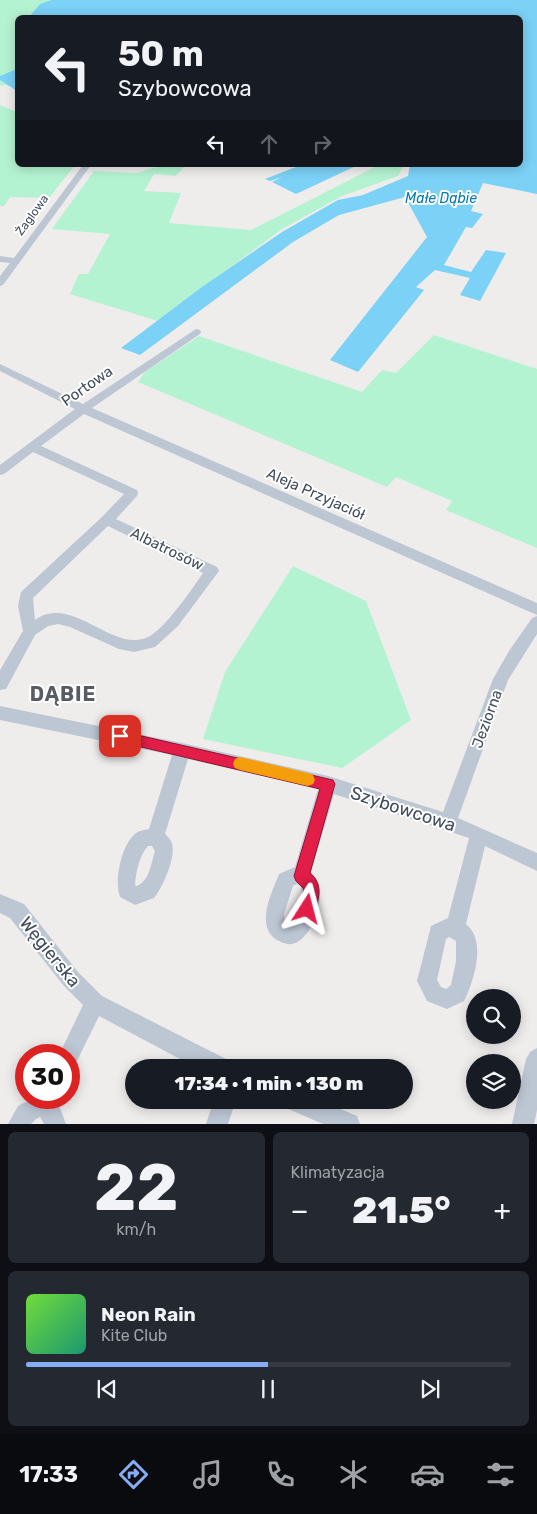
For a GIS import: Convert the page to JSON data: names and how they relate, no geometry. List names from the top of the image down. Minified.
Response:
{"streets":{"street":["Żaglowa","Portowa","Aleja Przyjaciół","Albatrosów","Jeziorna","Szybowcowa","Węgierska"]},"crossings":[["Portowa","Aleja Przyjaciół"],["Jeziorna","Szybowcowa"]],"districts":["DĄBIE"],"water":["Małe Dąbie"],"page":{"turn":["50 m","Szybowcowa"],"limit":"30","trip":"17:34 · 1 min · 130 m","tile":[["22","km/h"],"Klimatyzacja"],"heat":["−","21.5°","+"],"song":["Neon Rain","Kite Club"],"tabs":"17:33"}}
